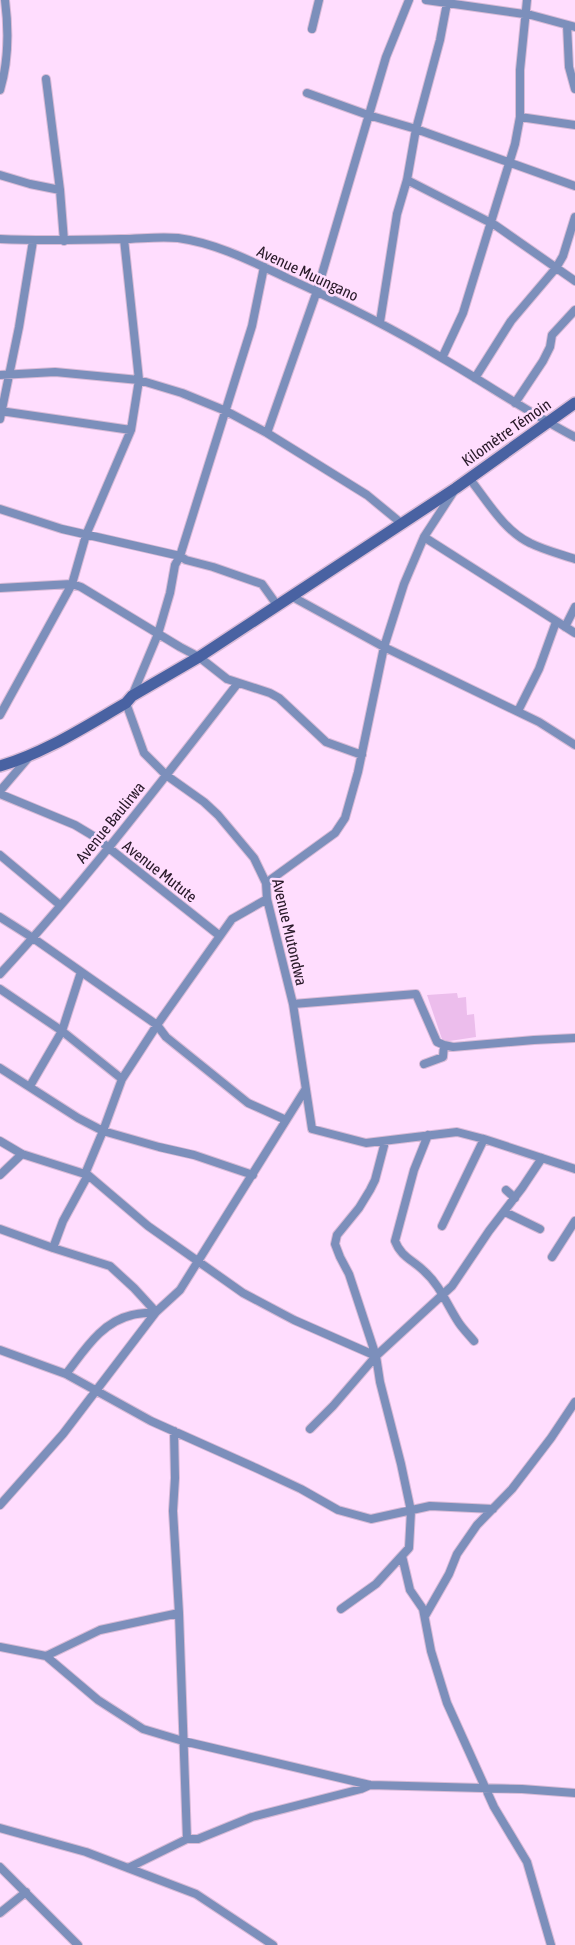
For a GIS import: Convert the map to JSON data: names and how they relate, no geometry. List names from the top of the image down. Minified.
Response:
{"streets":{"main road":["Kilomètre Témoin"],"street":["Avenue Muungano","Avenue Baulirwa","Avenue Mutute","Avenue Mutondwa"]},"crossings":[["Avenue Muungano","Kilomètre Témoin"],["Kilomètre Témoin","Avenue Mutondwa"],["Avenue Baulirwa","Avenue Mutute"],["Avenue Baulirwa","Avenue Mutondwa"]]}
